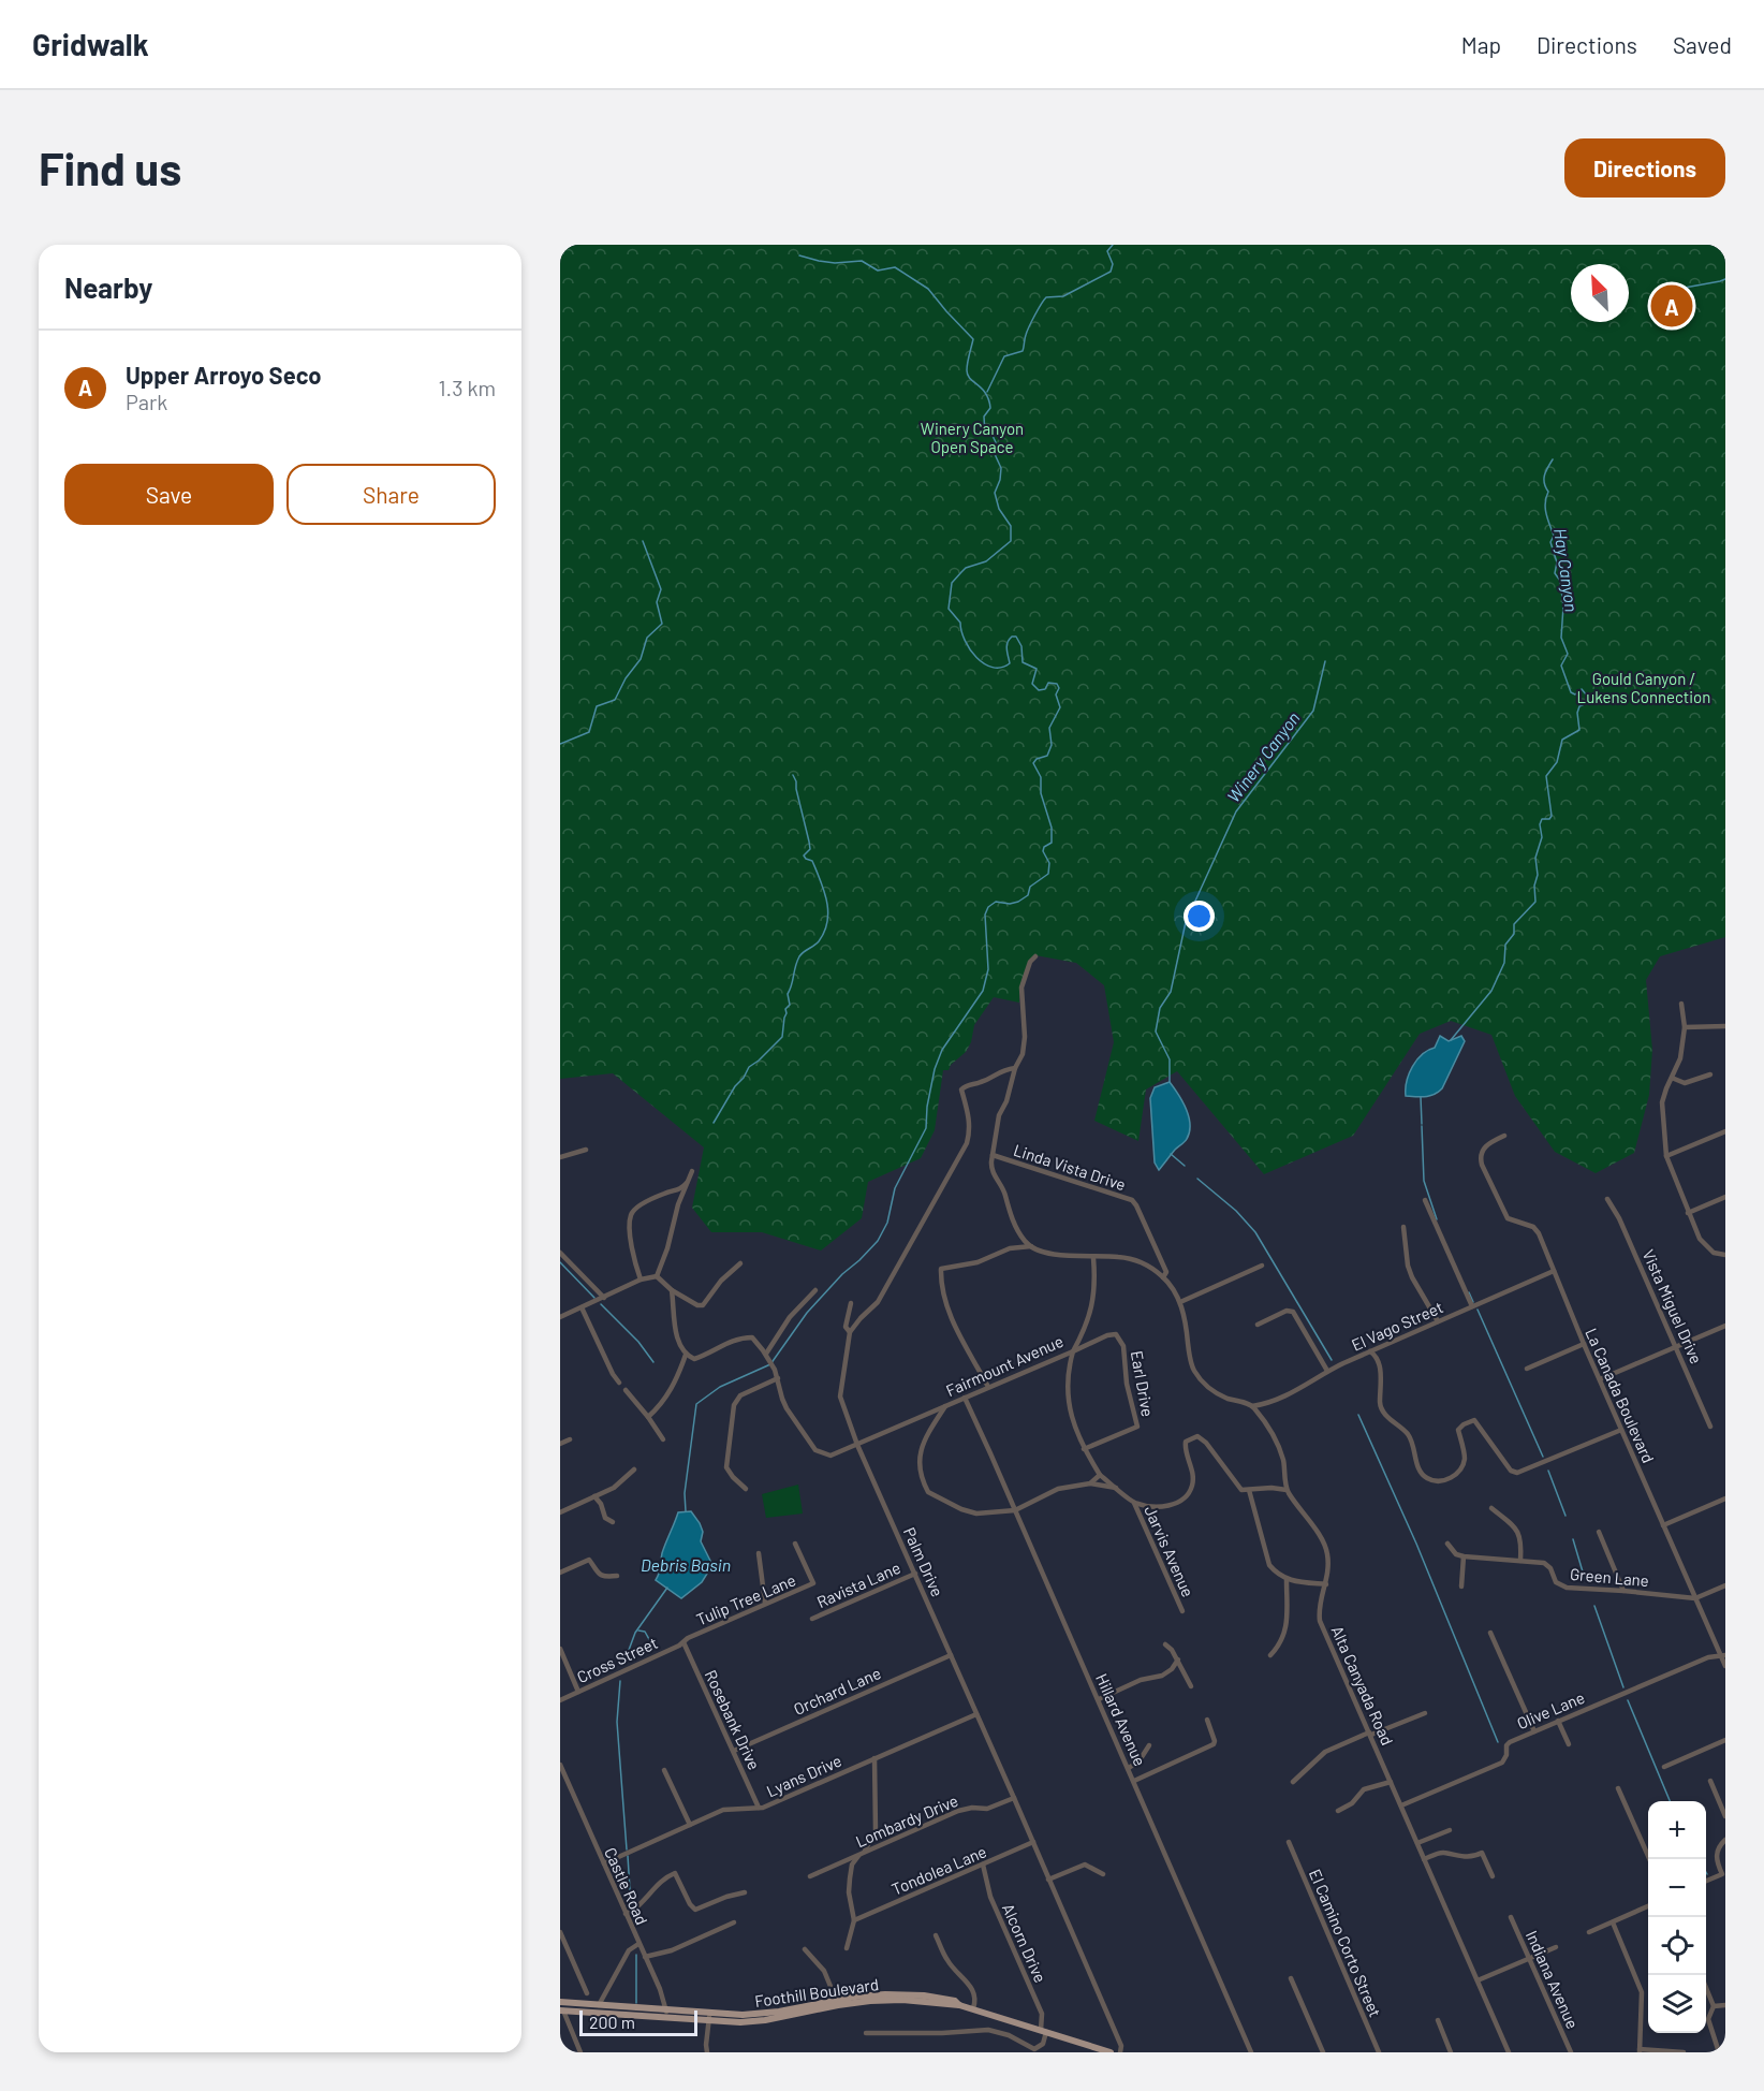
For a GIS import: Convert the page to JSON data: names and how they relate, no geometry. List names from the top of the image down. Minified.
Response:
{"streets":{"main road":["Foothill Boulevard"],"street":["Linda Vista Drive","Vista Miguel Drive","El Vago Street","Fairmount Avenue","Earl Drive","La Canada Boulevard","Jarvis Avenue","Palm Drive","Green Lane","Ravista Lane","Tulip Tree Lane","Cross Street","Alta Canyada Road","Orchard Lane","Olive Lane","Rosebank Drive","Hillard Avenue","Lyans Drive","Lombardy Drive","Tondolea Lane","Castle Road","Alcorn Drive","El Camino Corto Street","Indiana Avenue"]},"crossings":[["El Vago Street","La Canada Boulevard"],["El Vago Street","Alta Canyada Road"],["Fairmount Avenue","Earl Drive"],["Fairmount Avenue","Palm Drive"],["Fairmount Avenue","Hillard Avenue"],["La Canada Boulevard","Green Lane"],["La Canada Boulevard","Olive Lane"],["Palm Drive","Ravista Lane"],["Palm Drive","Orchard Lane"],["Palm Drive","Lyans Drive"],["Palm Drive","Lombardy Drive"],["Palm Drive","Tondolea Lane"],["Tulip Tree Lane","Cross Street"],["Tulip Tree Lane","Rosebank Drive"],["Cross Street","Rosebank Drive"],["Alta Canyada Road","Olive Lane"],["Orchard Lane","Rosebank Drive"],["Rosebank Drive","Lyans Drive"],["Lyans Drive","Castle Road"],["Tondolea Lane","Alcorn Drive"],["Castle Road","Foothill Boulevard"],["Alcorn Drive","Foothill Boulevard"]],"water":["Hay Canyon","Winery Canyon","Debris Basin"],"parks":["Winery Canyon Open Space","Gould Canyon / Lukens Connection"],"scale_bar":"200 m","north":"top left","page":{"header":"Gridwalk","nav":["Map","Directions","Saved"],"buttons":["Directions",["Save","Share"]],"title":"Find us","heading":"Nearby","pins":"A","list":[{"mark":"A","name":"Upper Arroyo Seco","note":"Park","value":"1.3 km"}],"map_buttons":["+","−"],"scale":"200 m"}}
